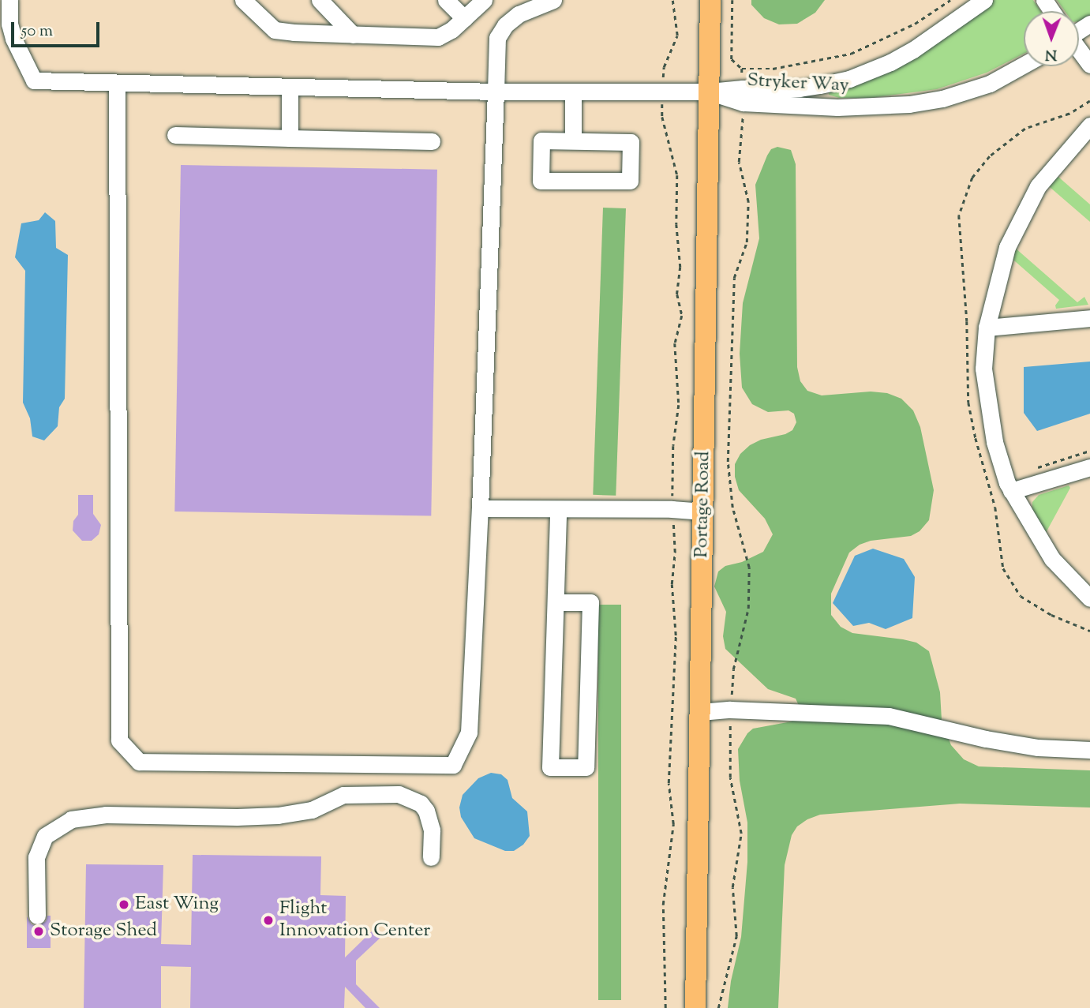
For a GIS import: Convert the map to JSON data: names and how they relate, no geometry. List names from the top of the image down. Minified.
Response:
{"streets":{"main road":["Portage Road"],"street":["Stryker Way"]},"crossings":[["Stryker Way","Portage Road"]],"places":["East Wing","Flight Innovation Center","Storage Shed"],"scale_bar":"50 m","north":"bottom"}
